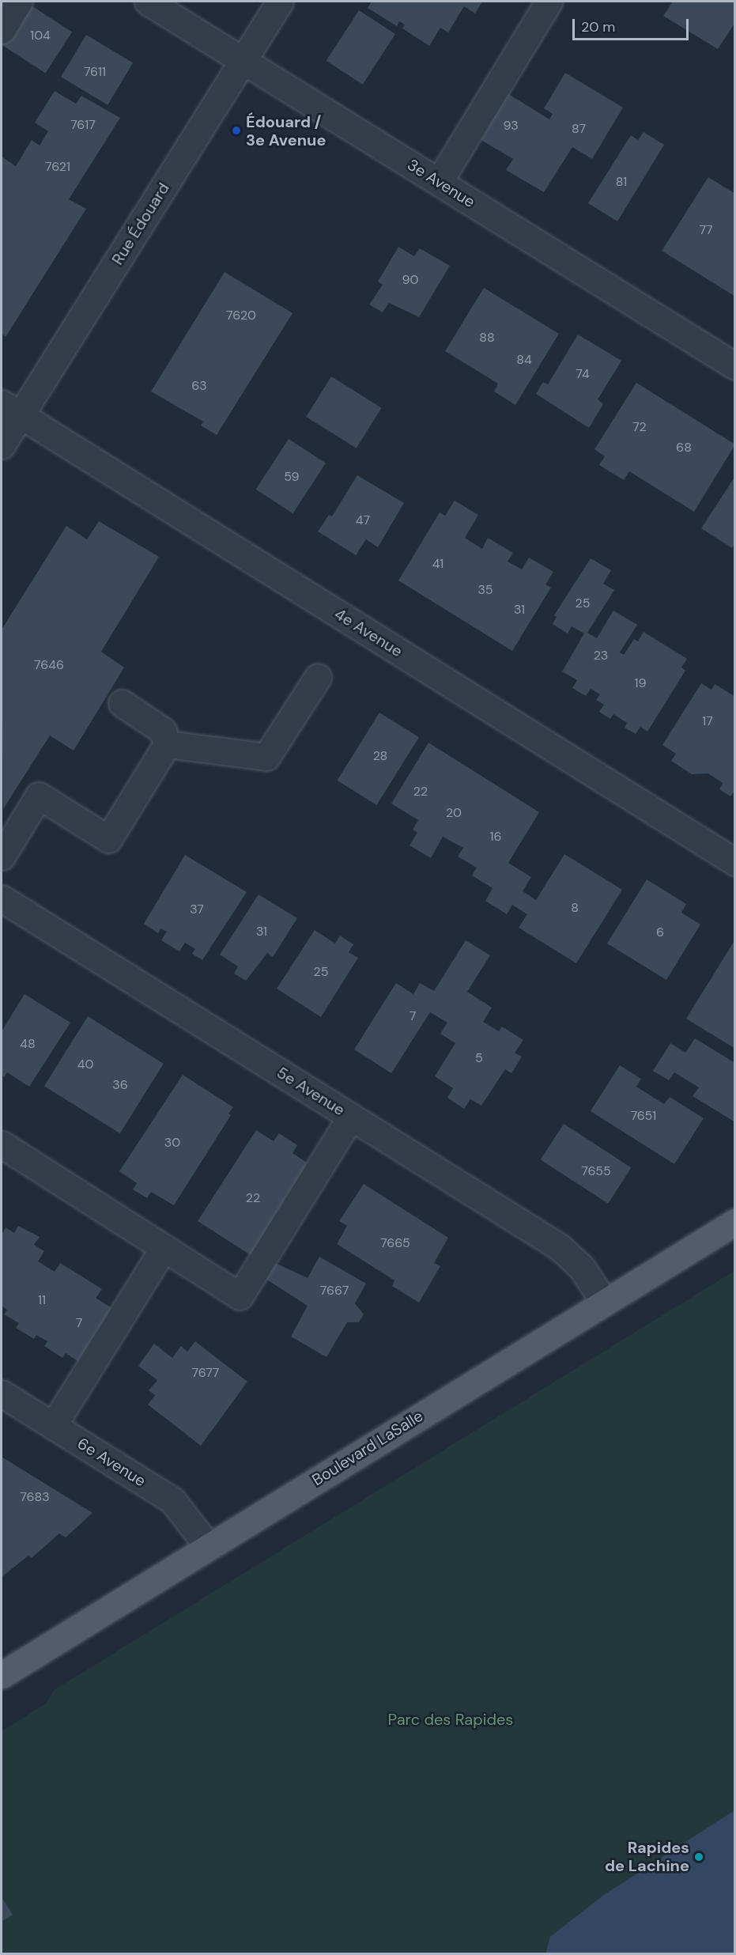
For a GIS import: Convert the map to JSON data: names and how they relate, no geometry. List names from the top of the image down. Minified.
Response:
{"streets":{"main road":["Boulevard LaSalle"],"street":["3e Avenue","Rue Édouard","4e Avenue","5e Avenue","6e Avenue"]},"crossings":[["3e Avenue","Rue Édouard"],["Rue Édouard","4e Avenue"],["5e Avenue","Boulevard LaSalle"],["Boulevard LaSalle","6e Avenue"]],"parks":["Parc des Rapides"],"places":["Édouard / 3e Avenue","Rapides de Lachine"],"house_numbers":["104","7611","7617","93","87","7621","81","77","90","7620","88","84","74","63","72","68","59","47","41","35","25","31","23","7646","19","17","28","22","20","16","8","37","31","6","25","7","48","5","40","36","7651","30","7655","22","7665","7667","11","7","7677","7683"],"scale_bar":"20 m"}
